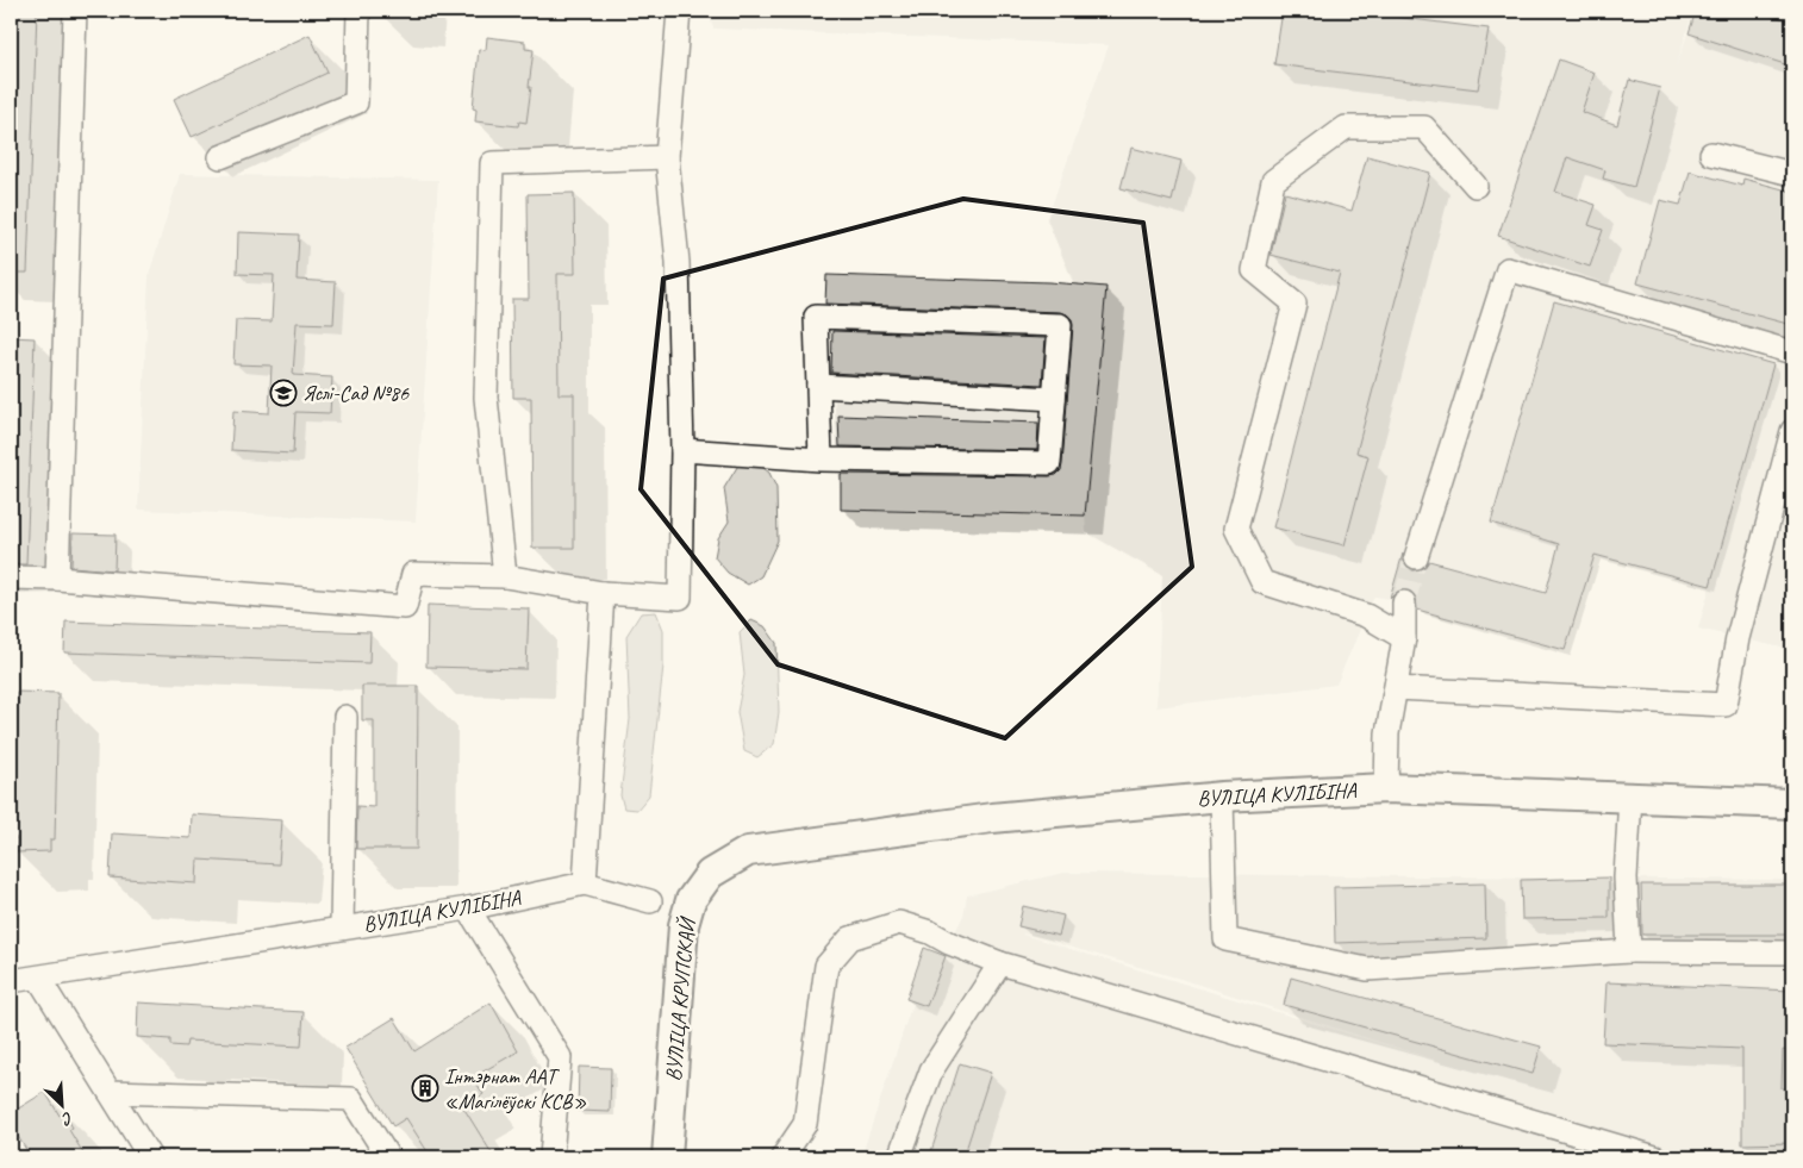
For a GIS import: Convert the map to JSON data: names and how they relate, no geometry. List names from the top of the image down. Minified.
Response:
{"streets":{"main road":["ВУЛІЦА КУЛІБІНА","ВУЛІЦА КРУПСКАЙ"]},"crossings":[["ВУЛІЦА КУЛІБІНА","ВУЛІЦА КРУПСКАЙ"]],"places":{"school or university":["Яслі-Сад №86"],"building":["Інтэрнат ААТ «Магілёўскі КСВ»"]},"north":"bottom right"}
